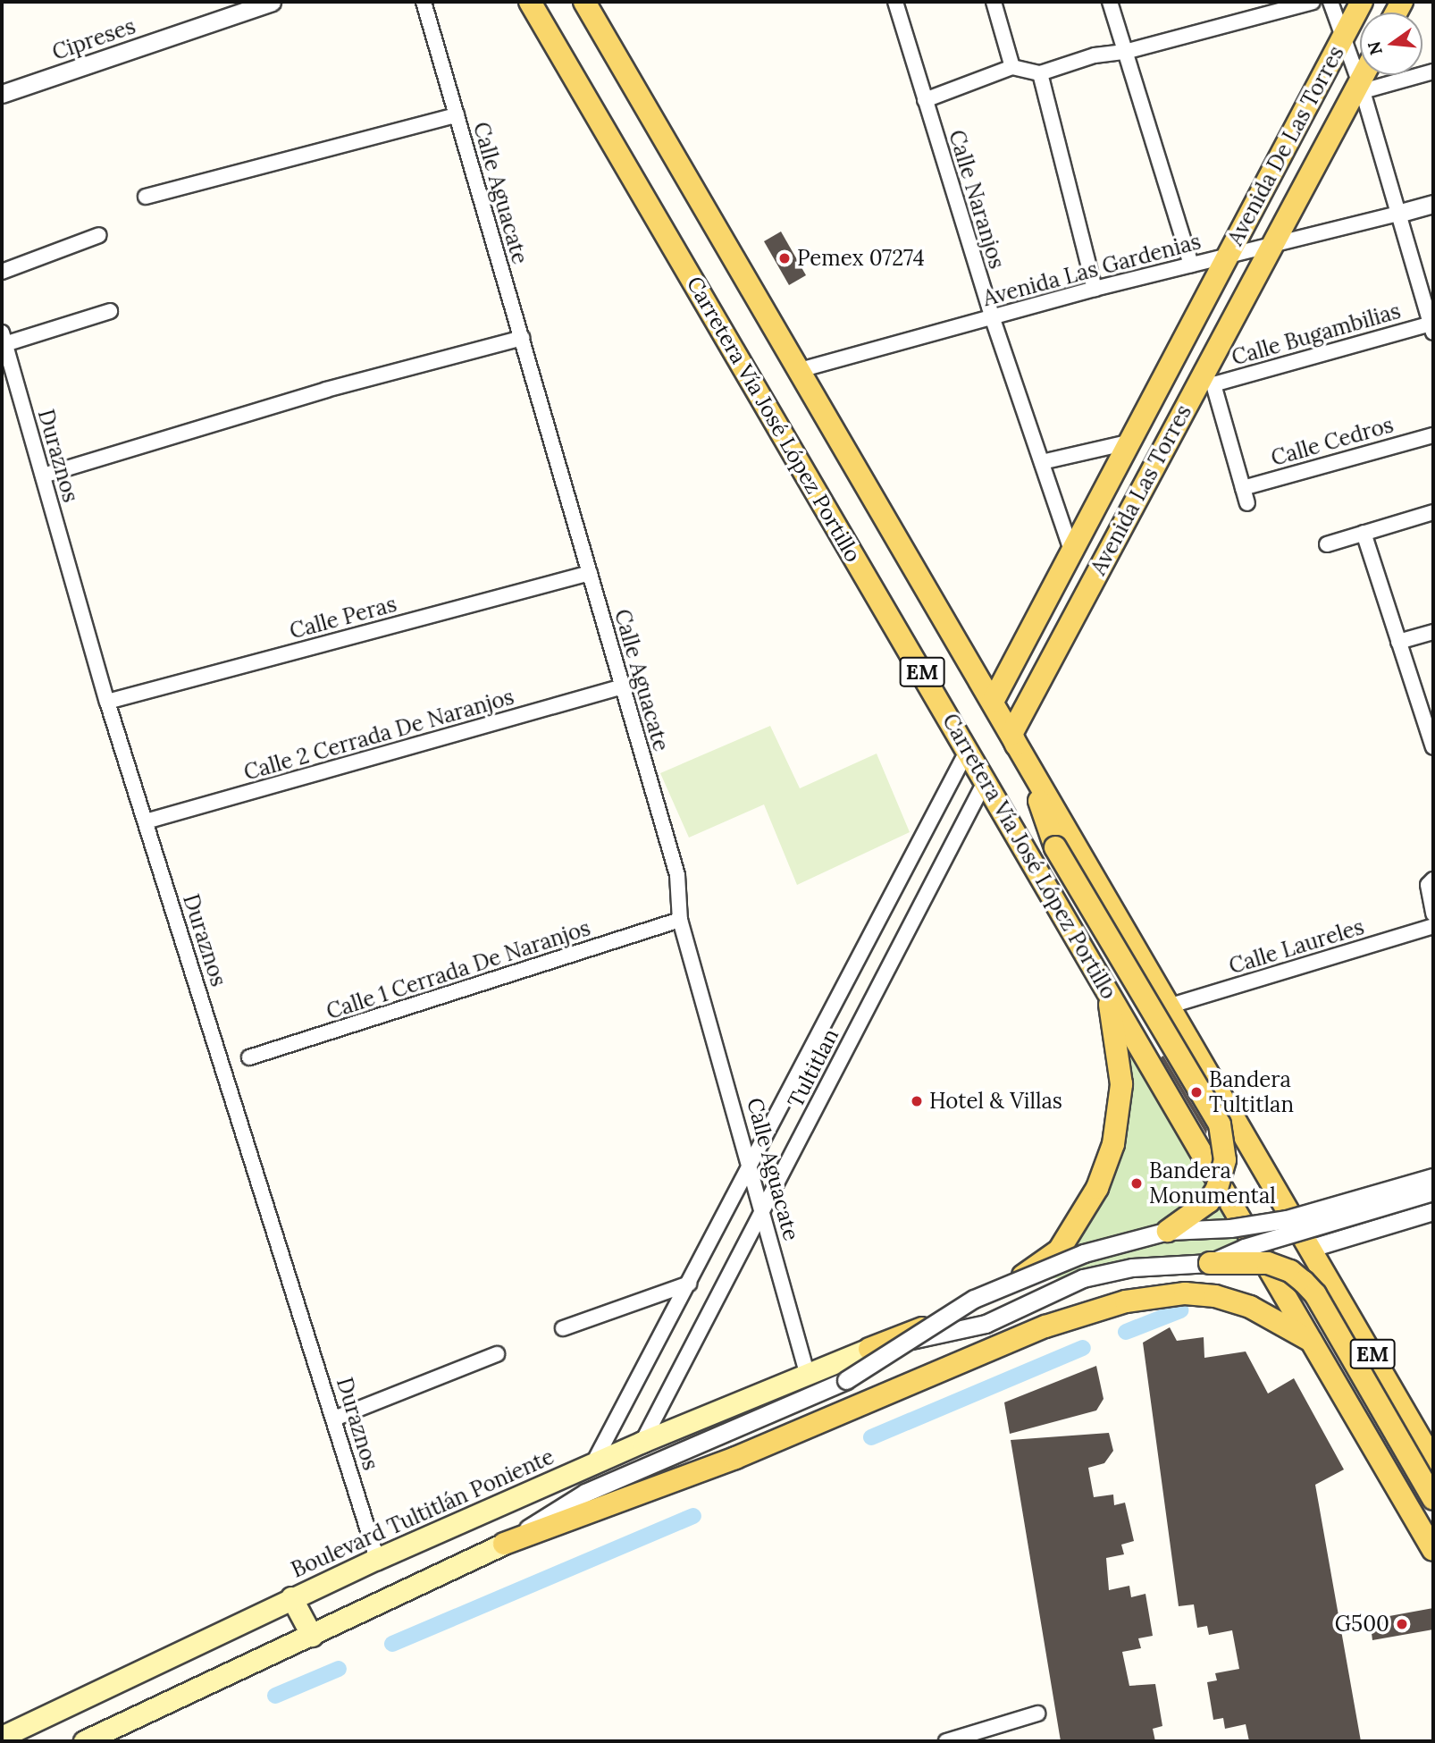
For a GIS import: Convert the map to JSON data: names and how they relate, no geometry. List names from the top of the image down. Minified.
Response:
{"streets":{"main road":["Avenida De Las Torres","Carretera Vía José López Portillo","Avenida Las Torres","EM","Boulevard Tultitlán Poniente"],"street":["Cipreses","Calle Aguacate","Calle Naranjos","Avenida Las Gardenias","Calle Bugambilias","Calle Cedros","Duraznos","Calle Peras","Calle 2 Cerrada De Naranjos","Calle Laureles","Calle 1 Cerrada De Naranjos","Tultitlan"]},"crossings":[["Avenida De Las Torres","Avenida Las Gardenias"],["Avenida De Las Torres","Avenida Las Torres"],["Calle Aguacate","Calle Peras"],["Calle Aguacate","Calle 2 Cerrada De Naranjos"],["Calle Aguacate","Calle 1 Cerrada De Naranjos"],["Calle Aguacate","Tultitlan"],["Calle Aguacate","Boulevard Tultitlán Poniente"],["Calle Naranjos","Avenida Las Gardenias"],["Calle Naranjos","Avenida Las Torres"],["Avenida Las Gardenias","Avenida Las Torres"],["Avenida Las Gardenias","EM"],["Calle Bugambilias","Avenida Las Torres"],["Carretera Vía José López Portillo","Tultitlan"],["Duraznos","Calle Peras"],["Duraznos","Calle 2 Cerrada De Naranjos"],["Duraznos","Boulevard Tultitlán Poniente"],["Avenida Las Torres","EM"],["EM","Calle Laureles"],["Tultitlan","Boulevard Tultitlán Poniente"]],"places":["Pemex 07274","Bandera Tultitlan","Hotel & Villas","Bandera Monumental","G500"],"north":"left"}
